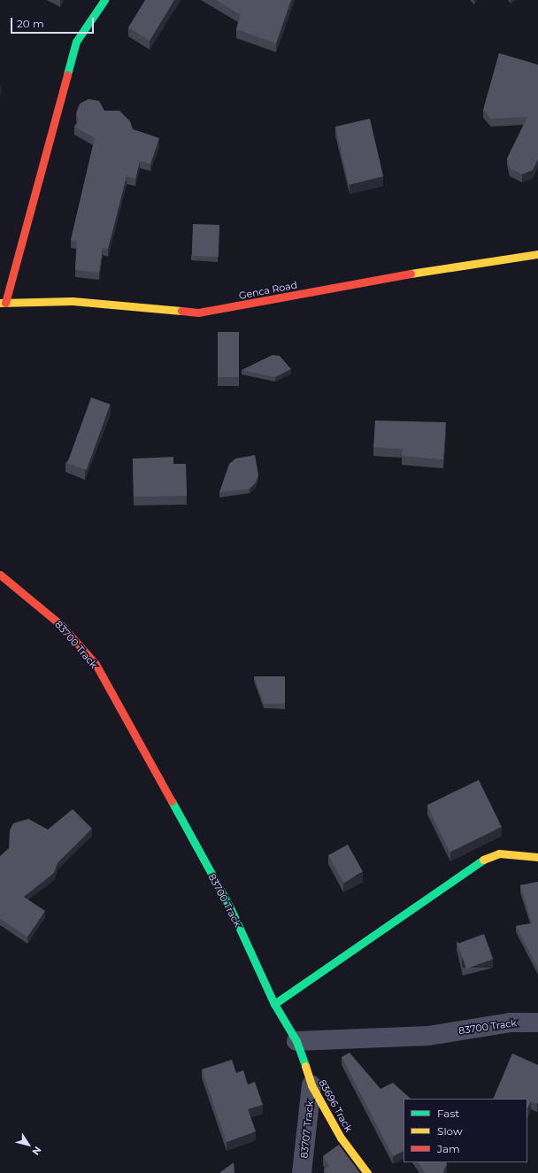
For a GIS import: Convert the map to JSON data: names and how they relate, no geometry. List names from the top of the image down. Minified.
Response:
{"streets":{"street":["Genca Road","83700 Track","83696 Track","83707 Track"]},"crossings":[["83700 Track","83696 Track"],["83696 Track","83707 Track"]],"legend":["Fast","Slow","Jam"],"scale_bar":"20 m","north":"bottom right"}
